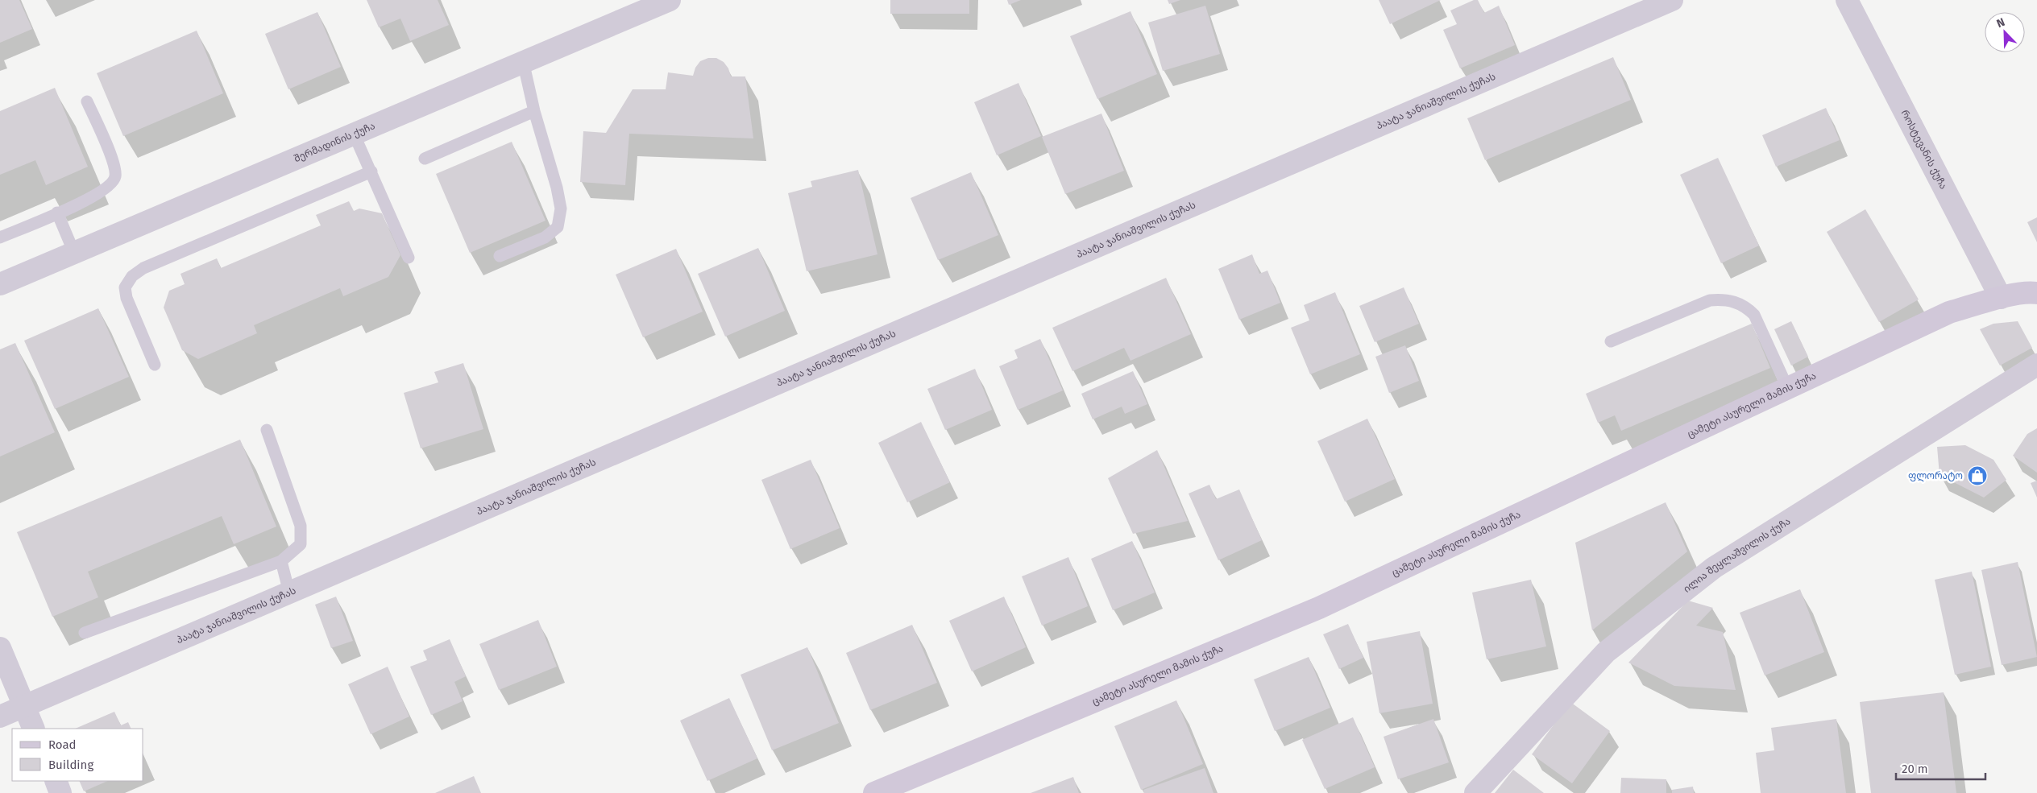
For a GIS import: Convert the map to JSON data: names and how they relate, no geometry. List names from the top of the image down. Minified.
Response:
{"streets":{"street":["პაატა ჯანიაშვილის ქუჩას","შერმადინის ქუჩა","როსტევანის ქუჩა","ცამეტი ასურელი მამის ქუჩა","ილია შეყლაშვილის ქუჩა"]},"crossings":[["როსტევანის ქუჩა","ცამეტი ასურელი მამის ქუჩა"]],"places":{"shop":["ფლორატო"]},"legend":["Road","Building"],"scale_bar":"20 m","north":"top left"}
